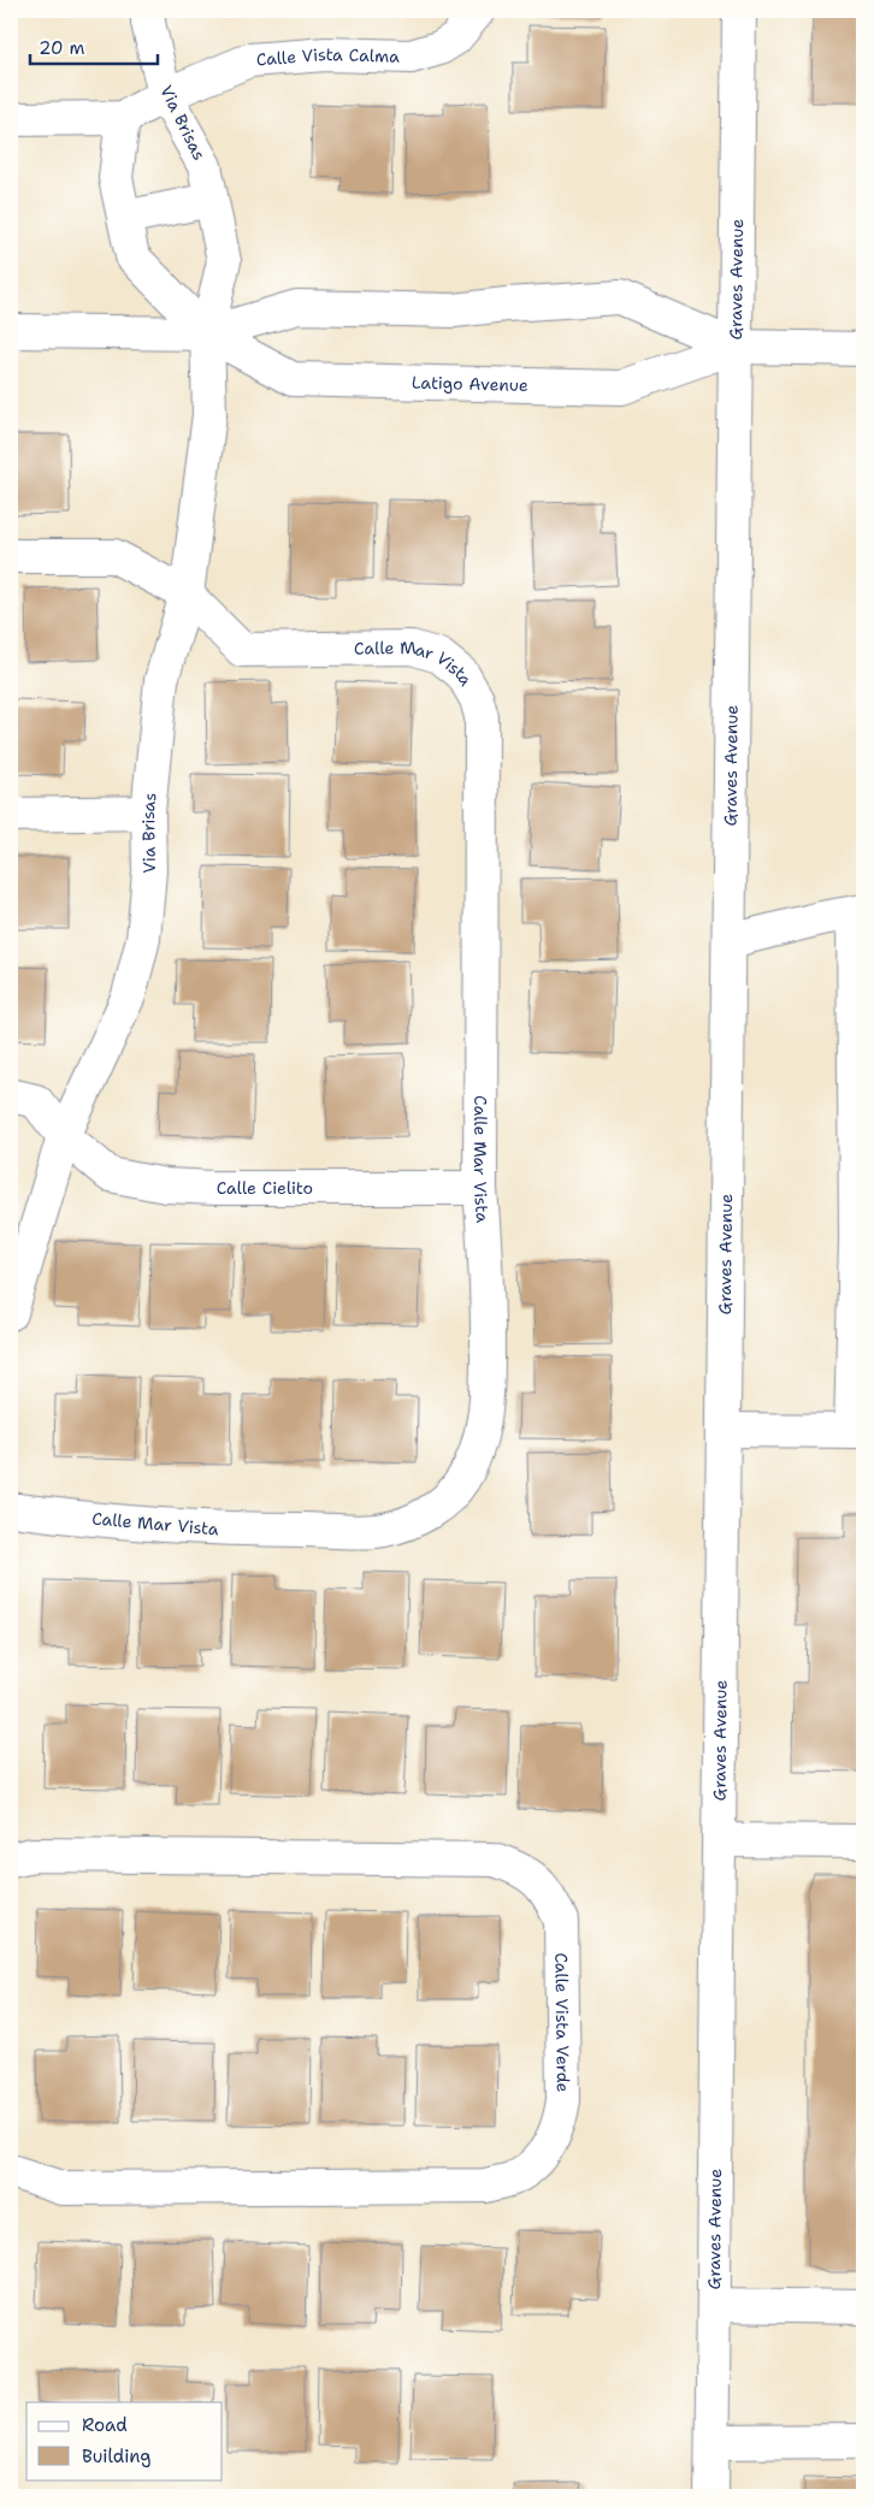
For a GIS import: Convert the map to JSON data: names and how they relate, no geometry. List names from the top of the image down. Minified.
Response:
{"streets":{"street":["Calle Vista Calma","Via Brisas","Graves Avenue","Latigo Avenue","Calle Mar Vista","Calle Cielito","Calle Vista Verde"]},"crossings":[["Calle Vista Calma","Via Brisas"],["Via Brisas","Latigo Avenue"],["Via Brisas","Calle Mar Vista"],["Via Brisas","Calle Cielito"],["Graves Avenue","Latigo Avenue"],["Calle Mar Vista","Calle Cielito"]],"legend":["Road","Building"],"scale_bar":"20 m"}
